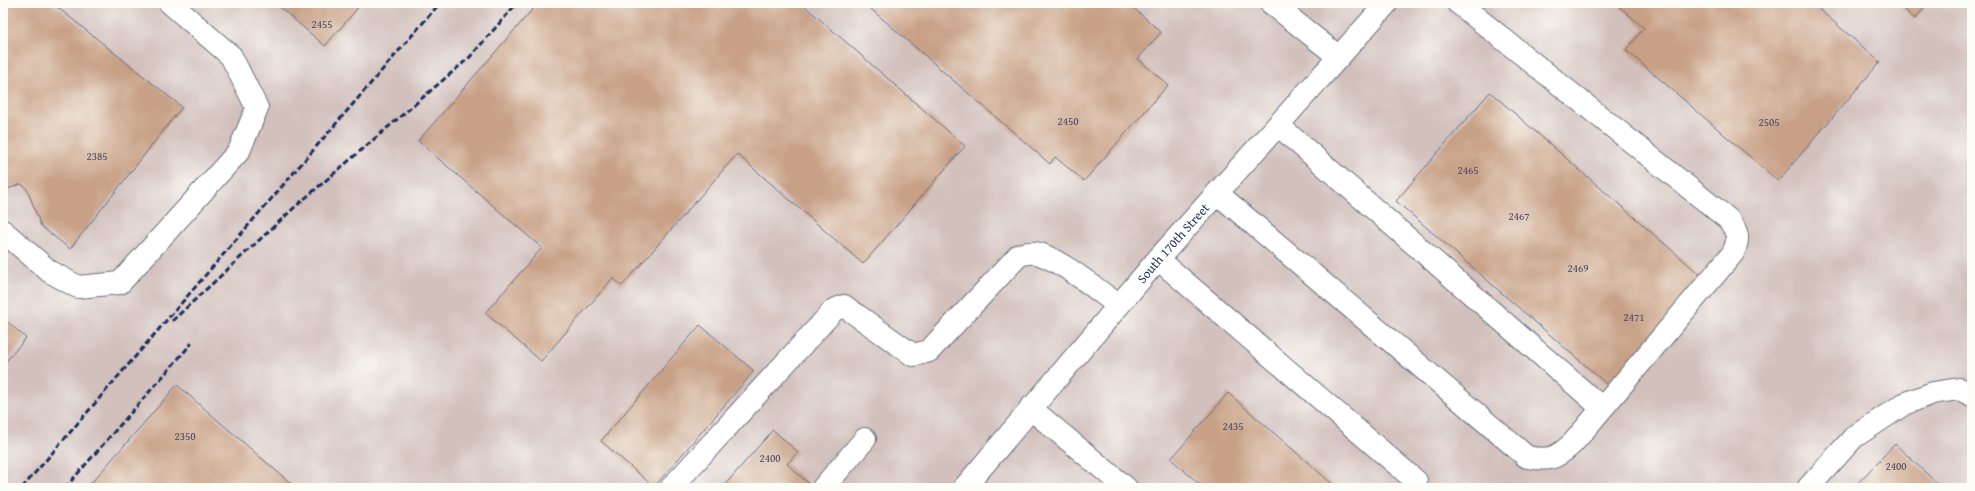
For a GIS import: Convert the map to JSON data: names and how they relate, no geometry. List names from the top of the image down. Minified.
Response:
{"streets":{"street":["South 170th Street"]},"house_numbers":["2455","2450","2505","2385","2465","2467","2469","2471","2435","2350","2400","2400"]}
